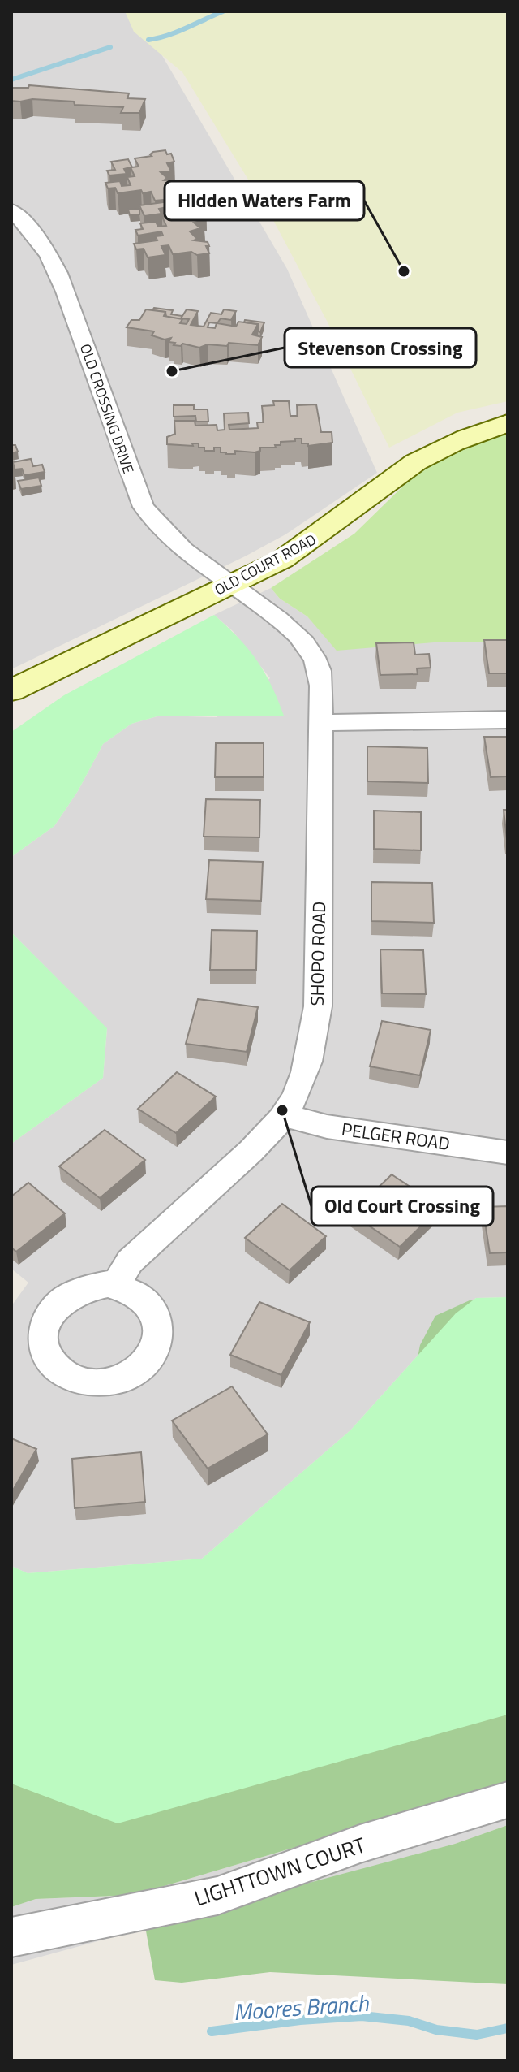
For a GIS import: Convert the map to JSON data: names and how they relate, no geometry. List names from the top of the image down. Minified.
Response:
{"streets":{"main road":["OLD COURT ROAD"],"street":["OLD CROSSING DRIVE","SHOPO ROAD","PELGER ROAD","LIGHTTOWN COURT"]},"crossings":[["OLD CROSSING DRIVE","OLD COURT ROAD"],["OLD CROSSING DRIVE","SHOPO ROAD"],["OLD COURT ROAD","SHOPO ROAD"],["SHOPO ROAD","PELGER ROAD"]],"water":["Moores Branch"],"places":["Hidden Waters Farm","Stevenson Crossing","Old Court Crossing"]}
